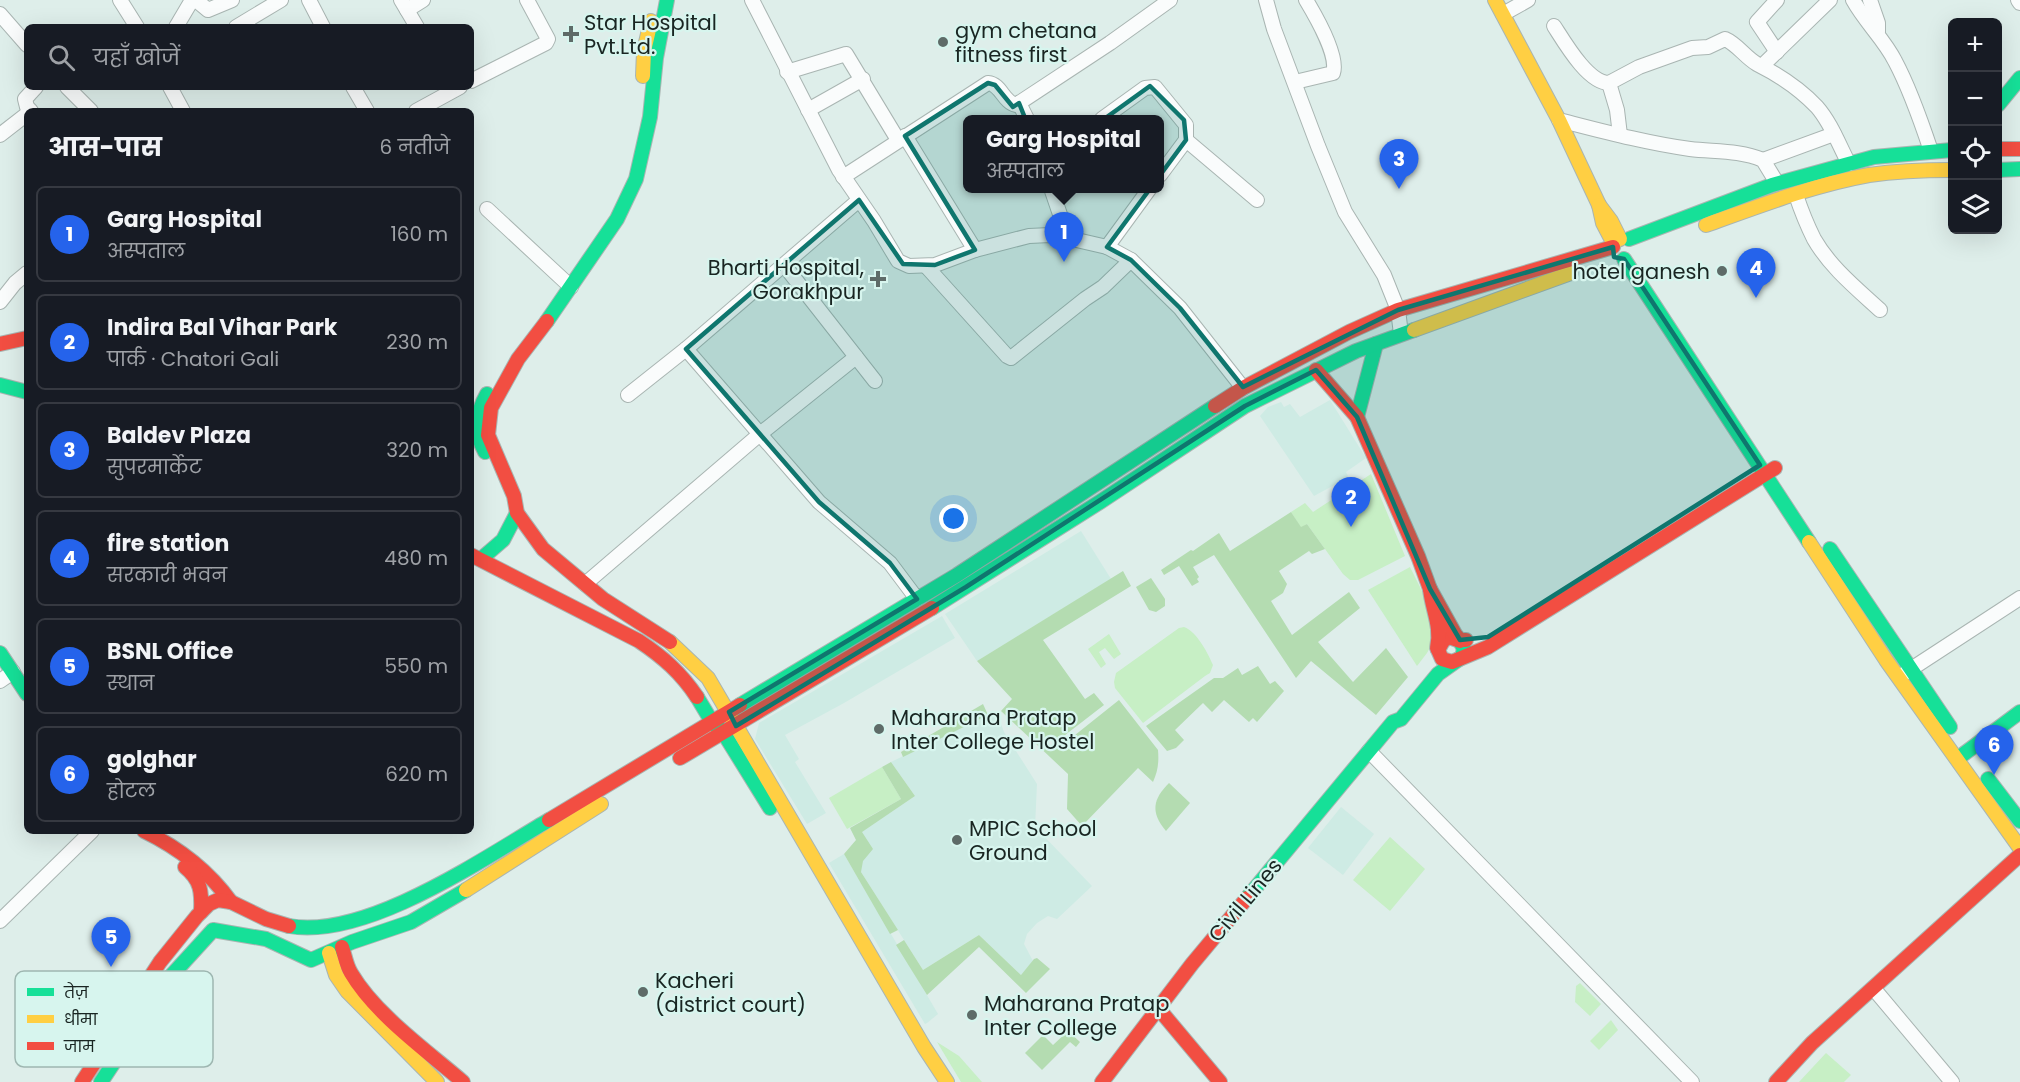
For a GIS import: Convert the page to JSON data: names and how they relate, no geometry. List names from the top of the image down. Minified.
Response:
{"streets":{"main road":["Civil Lines"]},"places":{"health":["Star Hospital Pvt.Ltd.","Bharti Hospital, Gorakhpur"],"other":["gym chetana fitness first","hotel ganesh","Maharana Pratap Inter College Hostel","MPIC School Ground","Kacheri (district court)","Maharana Pratap Inter College"]},"legend":["तेज़","धीमा","जाम"],"page":{"map_buttons":["+","−"],"search":"यहाँ खोजें","heading":["आस-पास","6 नतीजे"],"popup":["Garg Hospital","अस्पताल"],"pins":["3","1","4","2","6","5"],"list":[{"mark":"1","name":"Garg Hospital","note":"अस्पताल","value":"160 m"},{"mark":"2","name":"Indira Bal Vihar Park","note":"पार्क · Chatori Gali","value":"230 m"},{"mark":"3","name":"Baldev Plaza","note":"सुपरमार्केट","value":"320 m"},{"mark":"4","name":"fire station","note":"सरकारी भवन","value":"480 m"},{"mark":"5","name":"BSNL Office","note":"स्थान","value":"550 m"},{"mark":"6","name":"golghar","note":"होटल","value":"620 m"}]}}
